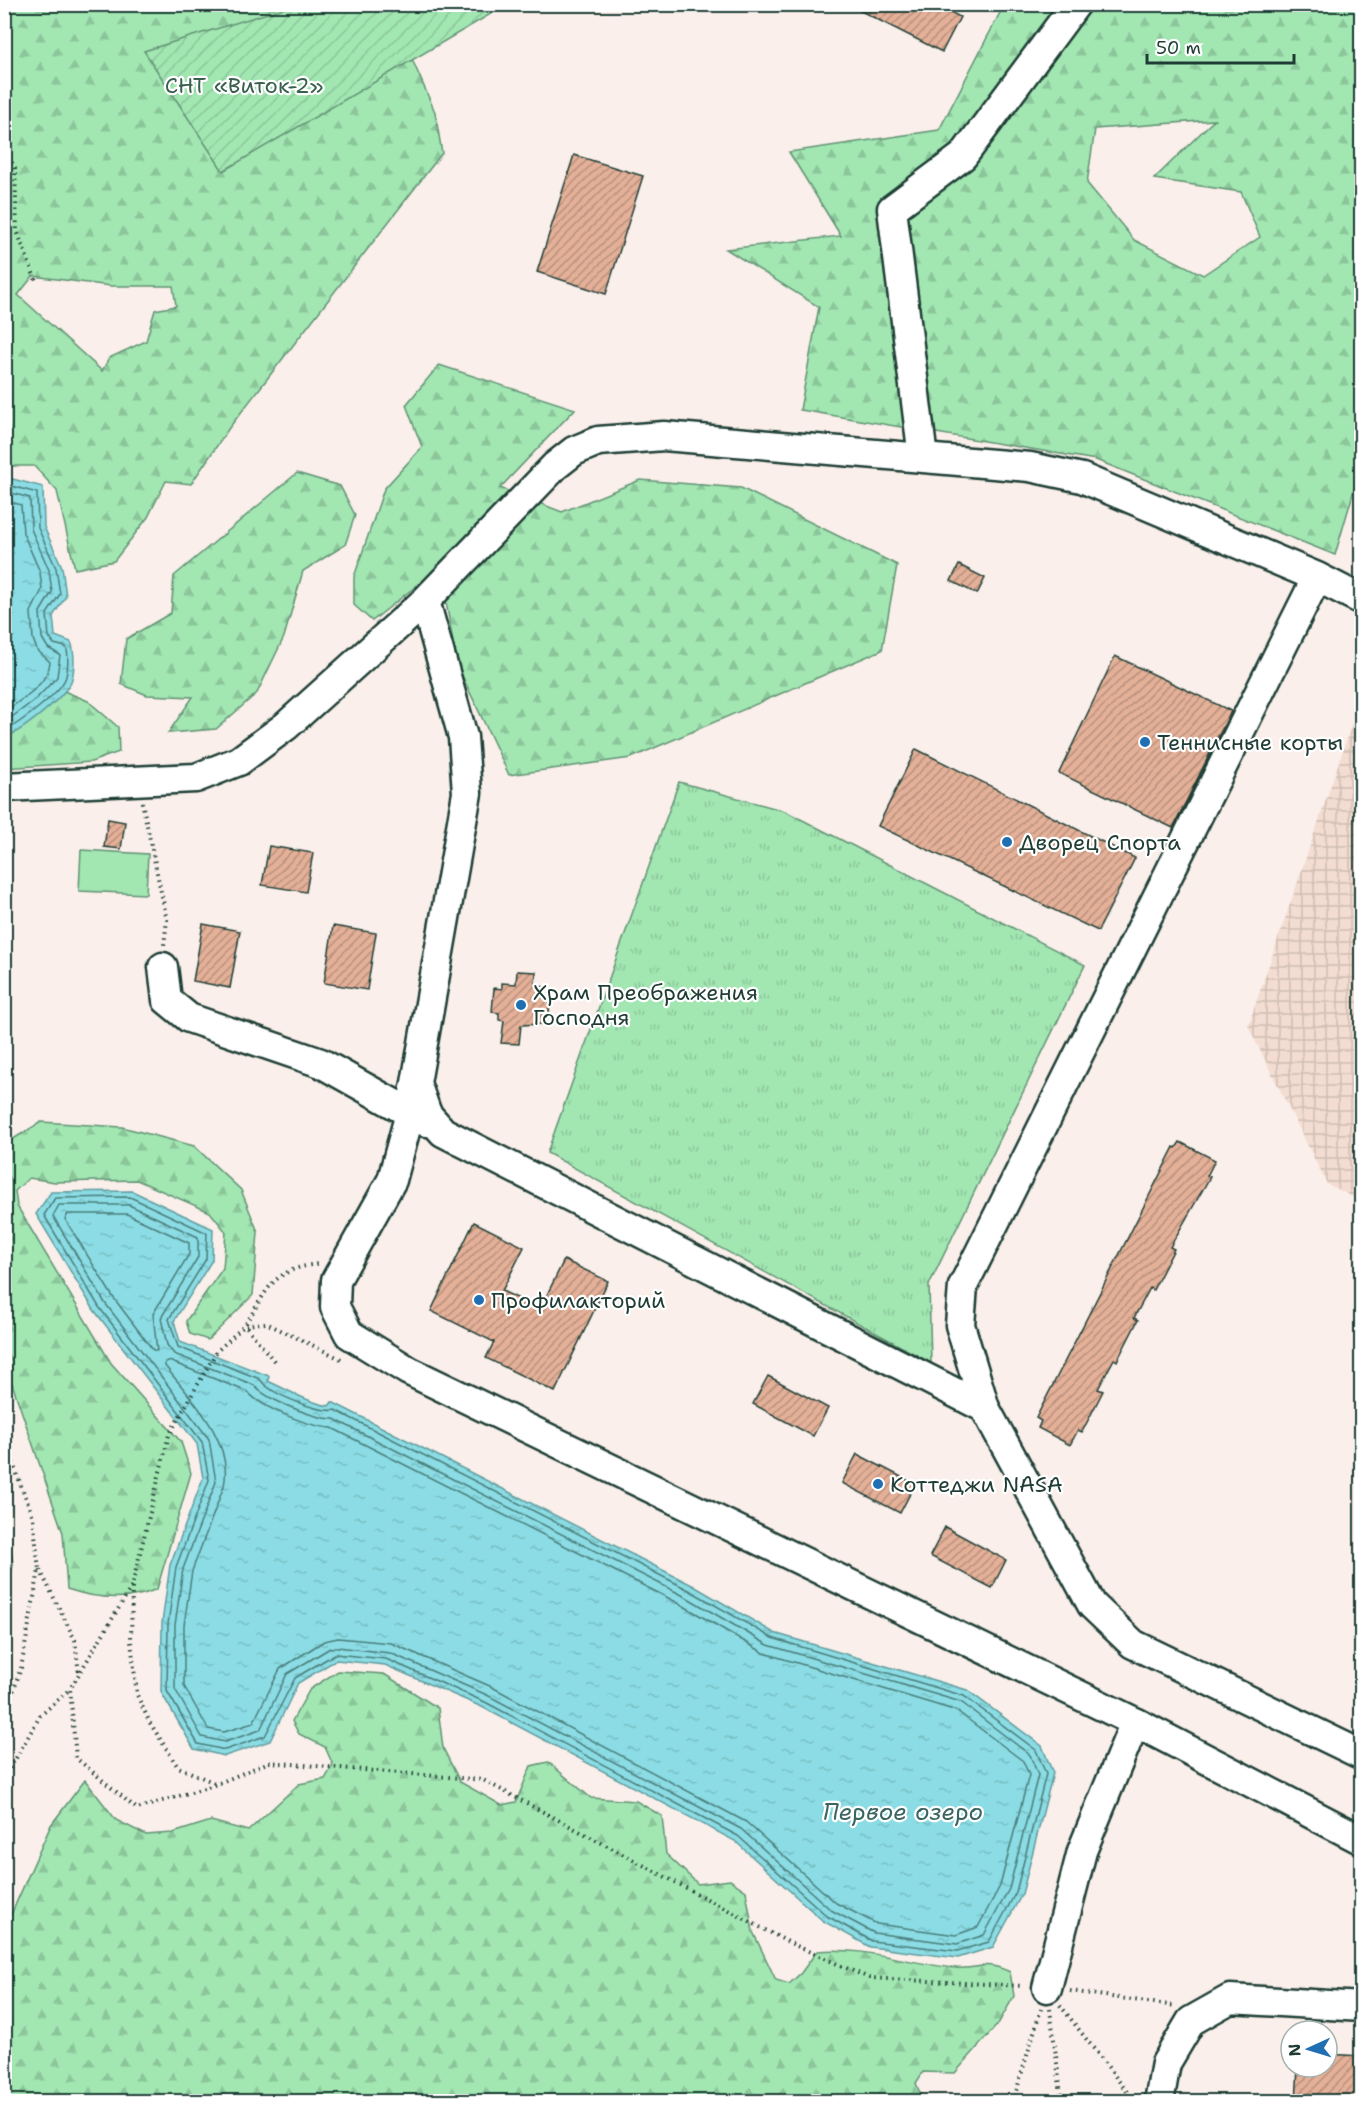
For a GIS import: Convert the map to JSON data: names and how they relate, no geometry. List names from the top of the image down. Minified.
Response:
{"water":["Первое озеро"],"parks":["СНТ «Виток-2»"],"places":["Теннисные корты","Дворец Спорта","Храм Преображения Господня","Профилакторий","Коттеджи NASA"],"scale_bar":"50 m","north":"left"}
